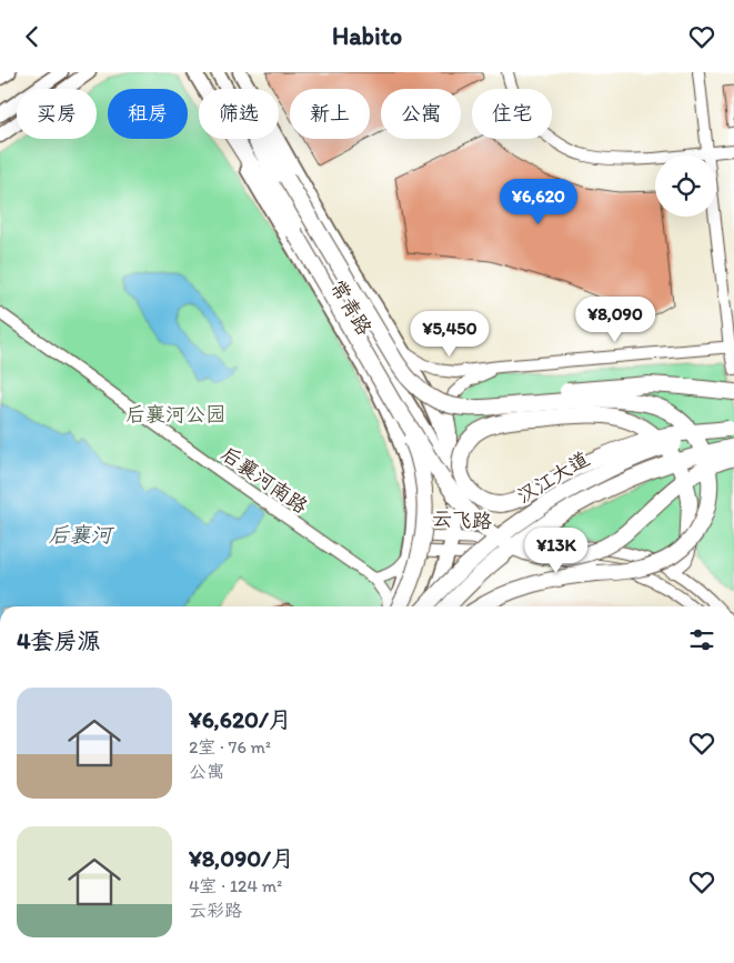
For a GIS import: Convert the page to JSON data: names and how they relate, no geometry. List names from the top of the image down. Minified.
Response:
{"streets":{"highway":["汉江大道"],"main road":["常青路"],"street":["后襄河南路","云飞路"]},"crossings":[["常青路","云飞路"]],"water":["后襄河"],"parks":["后襄河公园"],"page":{"header":"Habito","chip":["买房","租房","筛选","新上","公寓","住宅"],"price":["¥6,620","¥8,090","¥5,450","¥13K"],"heading":"4套房源","list":[{"name":"¥6,620/月","note":"2室 · 76 m² · 公寓"},{"name":"¥8,090/月","note":"4室 · 124 m² · 云彩路"}]}}
